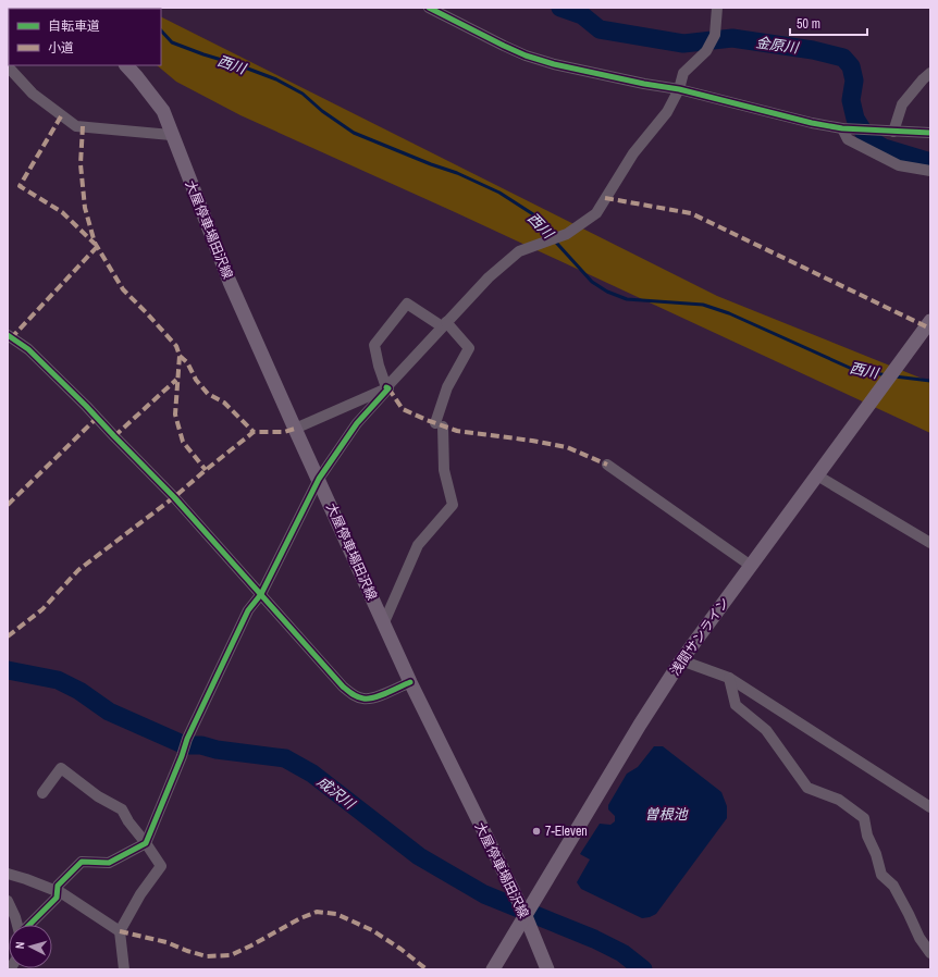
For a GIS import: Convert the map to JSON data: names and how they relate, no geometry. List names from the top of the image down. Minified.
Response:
{"streets":{"main road":["大屋停車場田沢線","浅間サンライン"]},"crossings":[["大屋停車場田沢線","浅間サンライン"]],"water":["金原川","西川","成沢川","曽根池"],"places":["7-Eleven"],"legend":["自転車道","小道"],"scale_bar":"50 m","north":"left"}
